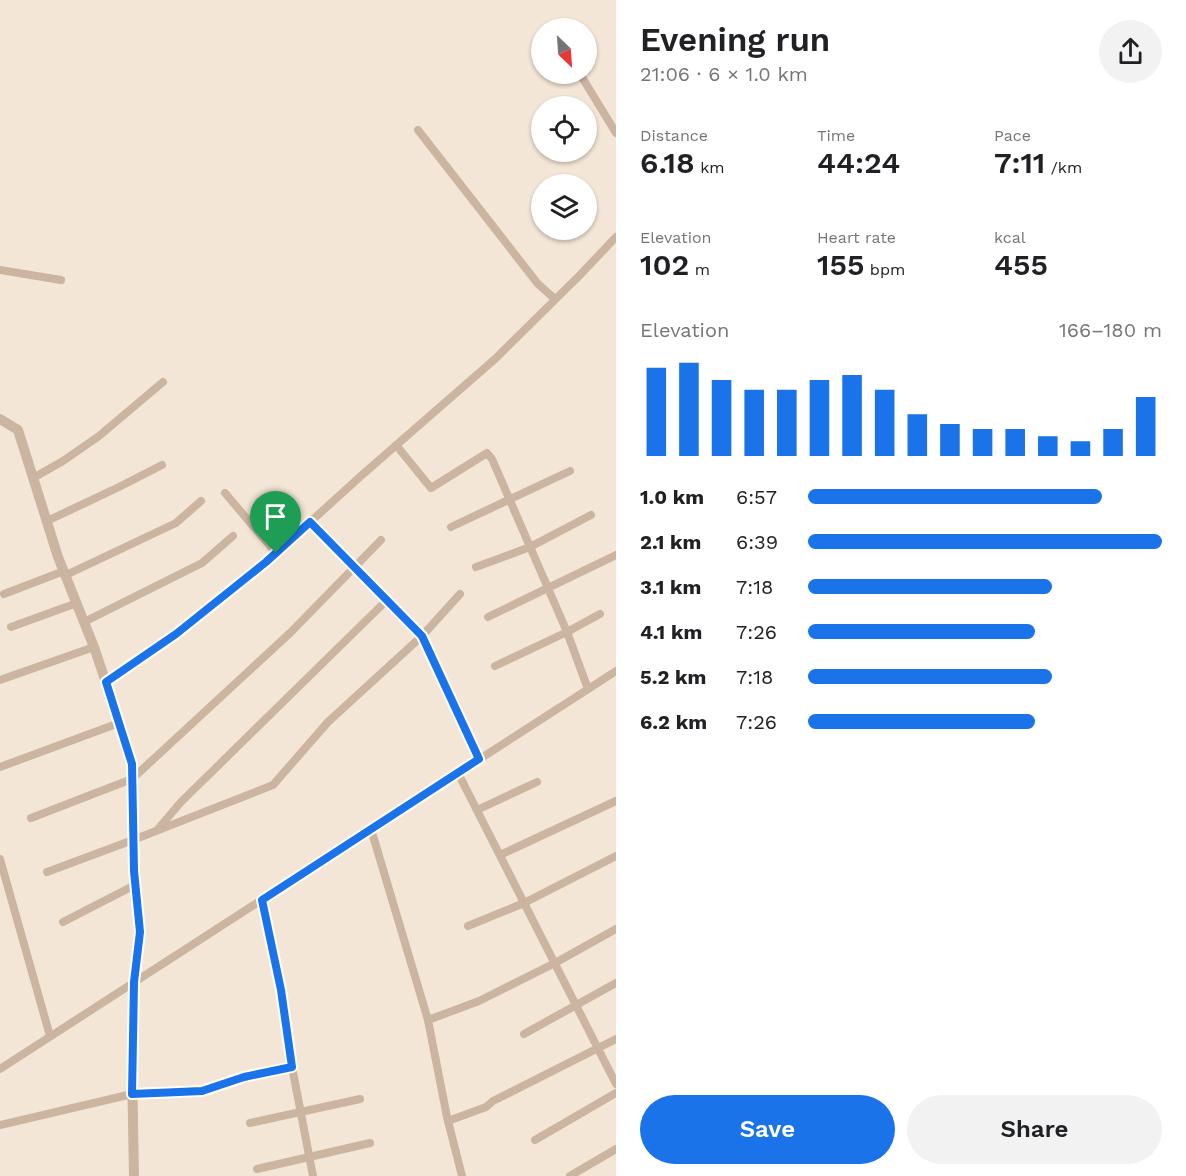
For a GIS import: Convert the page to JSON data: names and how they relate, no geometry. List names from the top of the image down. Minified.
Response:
{"north":"bottom right","page":{"heading":["Evening run","21:06 · 6 × 1.0 km"],"stats":[["Distance","6.18 km"],["Time","44:24"],["Pace","7:11 /km"],["Elevation","102 m"],["Heart rate","155 bpm"],["kcal","455"]],"chart":["Elevation","166–180 m"],"list":[{"name":"1.0 km","note":"6:57"},{"name":"2.1 km","note":"6:39"},{"name":"3.1 km","note":"7:18"},{"name":"4.1 km","note":"7:26"},{"name":"5.2 km","note":"7:18"},{"name":"6.2 km","note":"7:26"}],"buttons":["Save","Share"]}}
